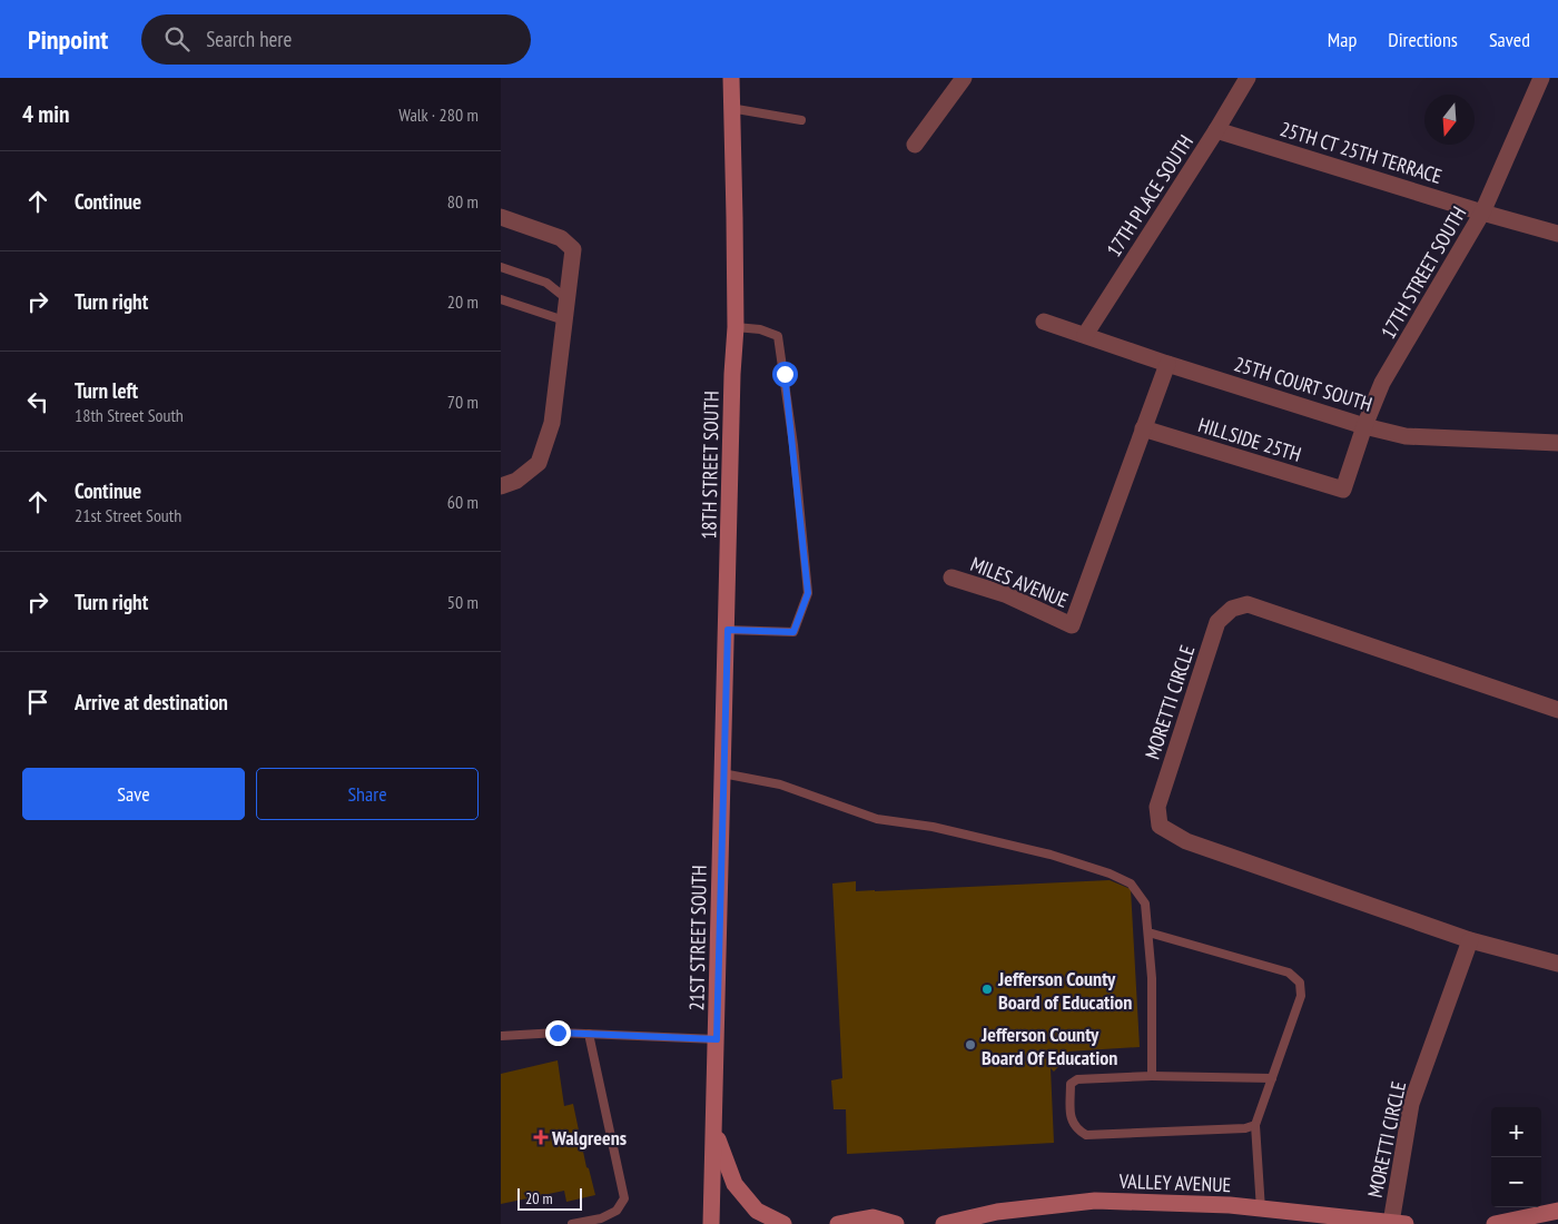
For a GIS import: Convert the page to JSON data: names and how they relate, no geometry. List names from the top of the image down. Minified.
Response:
{"streets":{"main road":["18TH STREET SOUTH","21ST STREET SOUTH","VALLEY AVENUE"],"street":["25TH CT 25TH TERRACE","17TH PLACE SOUTH","17TH STREET SOUTH","25TH COURT SOUTH","HILLSIDE 25TH","MILES AVENUE","MORETTI CIRCLE"]},"crossings":[["25TH CT 25TH TERRACE","17TH PLACE SOUTH"],["25TH CT 25TH TERRACE","17TH STREET SOUTH"],["17TH PLACE SOUTH","25TH COURT SOUTH"],["17TH STREET SOUTH","25TH COURT SOUTH"],["17TH STREET SOUTH","HILLSIDE 25TH"],["HILLSIDE 25TH","MILES AVENUE"],["18TH STREET SOUTH","21ST STREET SOUTH"],["MORETTI CIRCLE","VALLEY AVENUE"]],"places":{"other":["Jefferson County Board of Education","Jefferson County Board Of Education"],"health":["Walgreens"]},"scale_bar":"20 m","north":"bottom","page":{"header":"Pinpoint","search":"Search here","nav":["Map","Directions","Saved"],"heading":["4 min","Walk · 280 m"],"list":[["Continue","80 m"],["Turn right","20 m"],["Turn left","18th Street South","70 m"],["Continue","21st Street South","60 m"],["Turn right","50 m"],"Arrive at destination"],"buttons":["Save","Share"],"map_buttons":["+","−"],"scale":"20 m"}}
